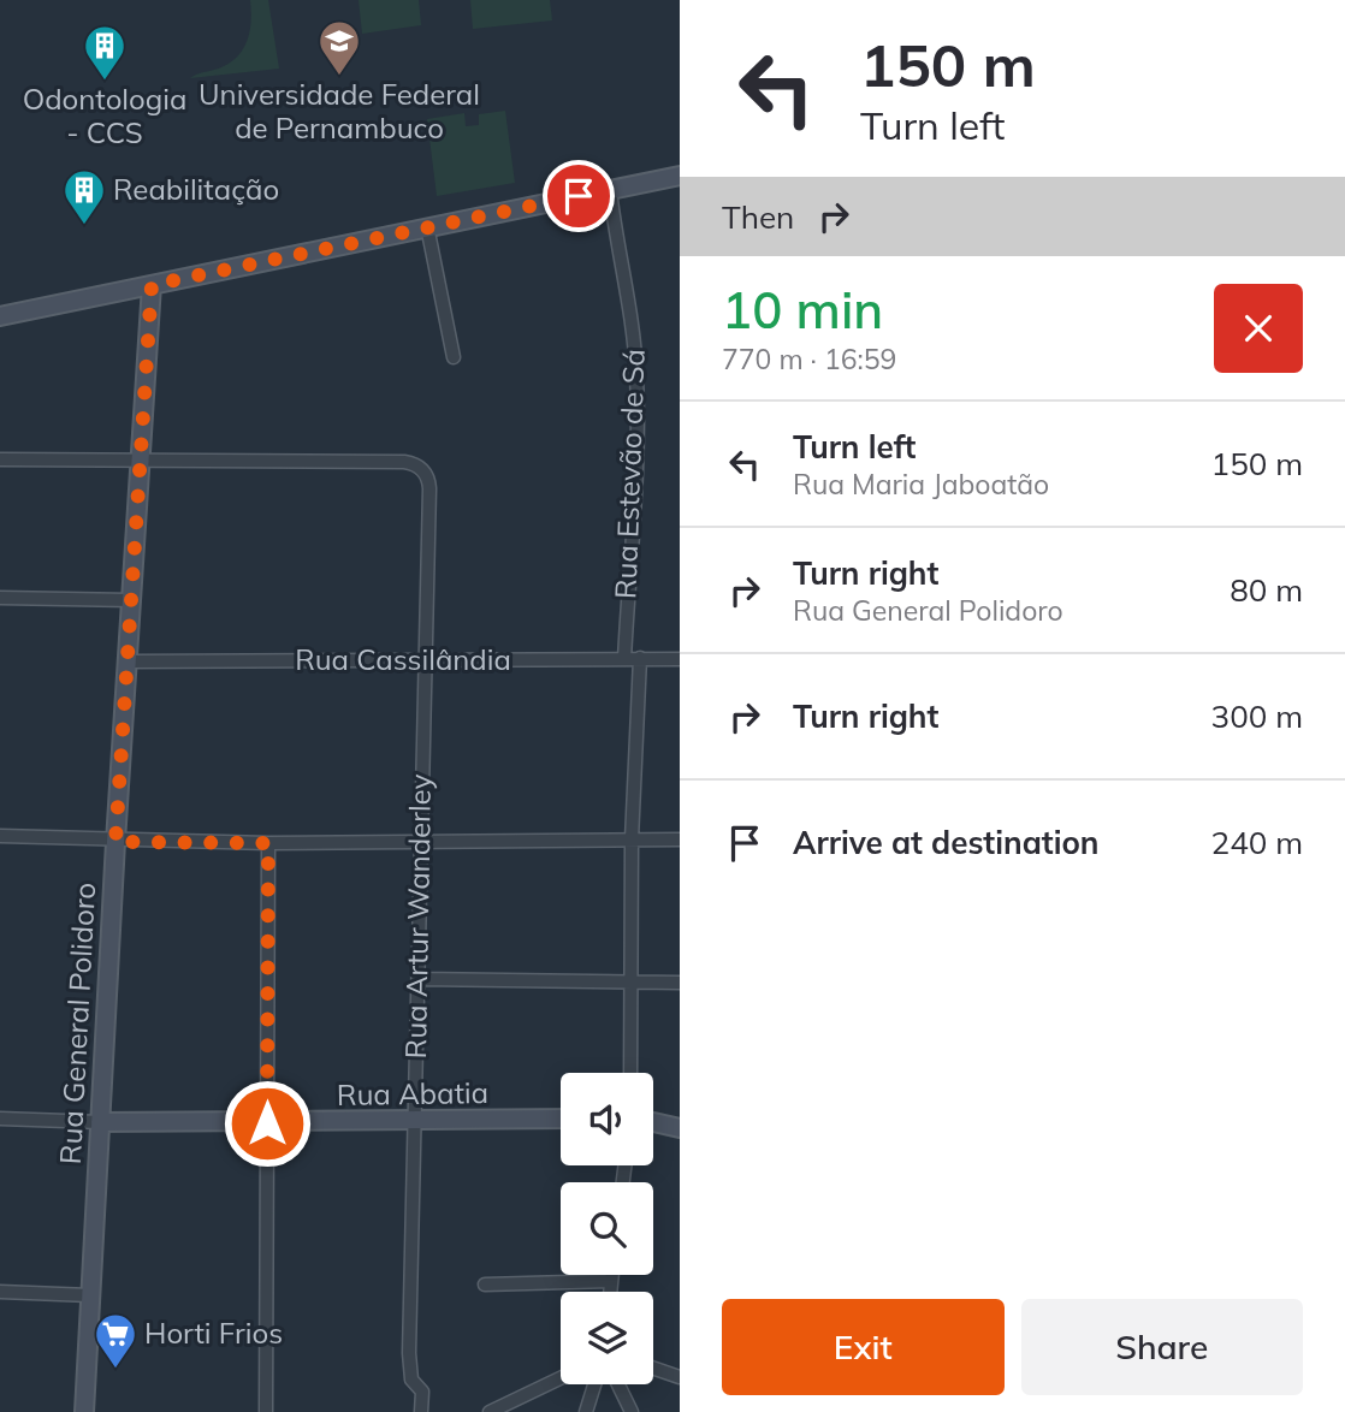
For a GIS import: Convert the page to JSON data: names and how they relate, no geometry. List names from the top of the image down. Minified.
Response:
{"streets":{"street":["Rua Estevão de Sá","Rua Cassilândia","Rua Artur Wanderley","Rua General Polidoro","Rua Abatia"]},"crossings":[["Rua Estevão de Sá","Rua Cassilândia"],["Rua Cassilândia","Rua Artur Wanderley"],["Rua Cassilândia","Rua General Polidoro"],["Rua Artur Wanderley","Rua General Polidoro"],["Rua Artur Wanderley","Rua Abatia"],["Rua General Polidoro","Rua Abatia"]],"places":{"school or university":["Universidade Federal de Pernambuco"],"building":["Odontologia - CCS","Reabilitação"],"supermarket":["Horti Frios"]},"page":{"turn":["150 m","Turn left"],"then":"Then","heading":["10 min","770 m · 16:59"],"list":[{"name":"Turn left","note":"Rua Maria Jaboatão","value":"150 m"},{"name":"Turn right","note":"Rua General Polidoro","value":"80 m"},{"name":"Turn right","value":"300 m"},{"name":"Arrive at destination","value":"240 m"}],"buttons":["Exit","Share"]}}
